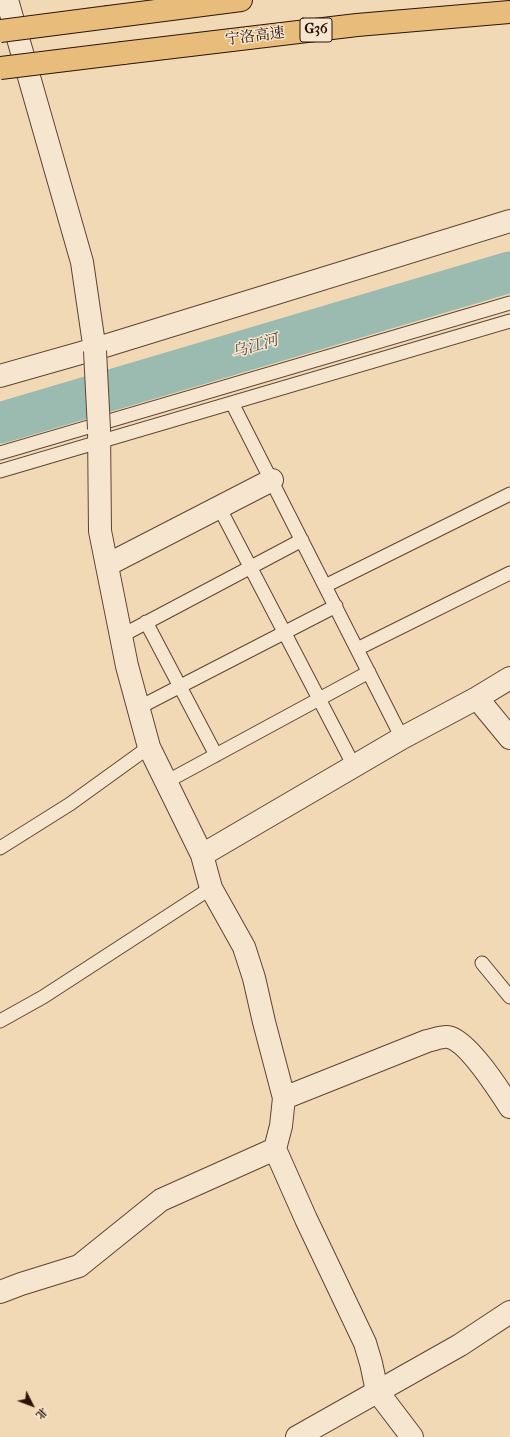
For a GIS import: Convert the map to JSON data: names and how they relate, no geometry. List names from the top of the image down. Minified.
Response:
{"streets":{"highway":["G36","宁洛高速"]},"water":["乌江河"],"north":"bottom right"}
